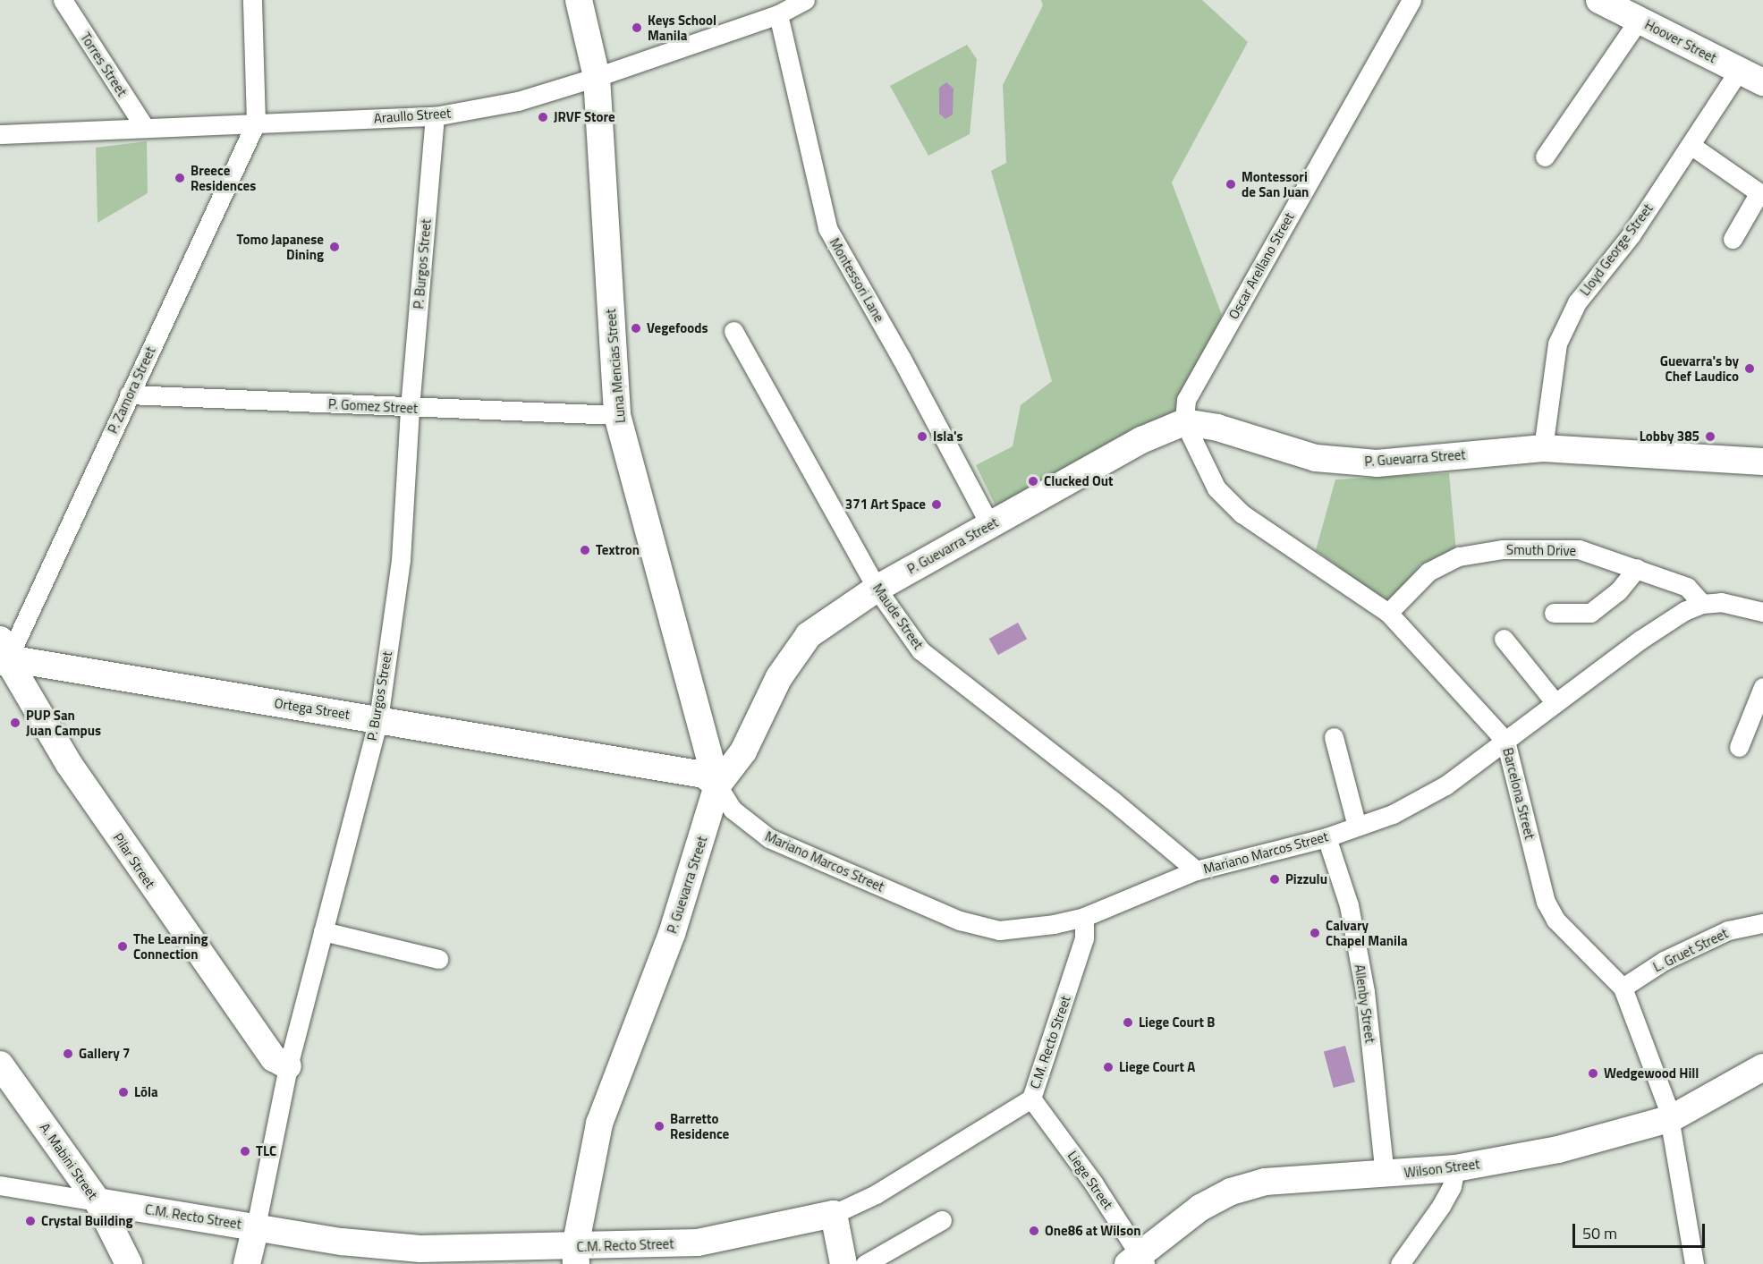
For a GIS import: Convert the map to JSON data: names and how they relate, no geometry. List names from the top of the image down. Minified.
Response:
{"streets":{"main road":["Hoover Street","P. Burgos Street","Luna Mencias Street","P. Guevarra Street","Ortega Street","Pilar Street","C.M. Recto Street","A. Mabini Street","Wilson Street"],"street":["Torres Street","Araullo Street","Lloyd George Street","Oscar Arellano Street","Montessori Lane","P. Zamora Street","P. Gomez Street","Smuth Drive","Maude Street","Barcelona Street","Mariano Marcos Street","L. Gruet Street","Allenby Street","Liege Street"]},"crossings":[["Hoover Street","Lloyd George Street"],["Torres Street","Araullo Street"],["Araullo Street","P. Burgos Street"],["Araullo Street","Montessori Lane"],["Araullo Street","Luna Mencias Street"],["Araullo Street","P. Zamora Street"],["Lloyd George Street","P. Guevarra Street"],["P. Burgos Street","P. Gomez Street"],["P. Burgos Street","Ortega Street"],["P. Burgos Street","Pilar Street"],["P. Burgos Street","C.M. Recto Street"],["Oscar Arellano Street","P. Guevarra Street"],["Oscar Arellano Street","Barcelona Street"],["Montessori Lane","P. Guevarra Street"],["Luna Mencias Street","P. Gomez Street"],["Luna Mencias Street","P. Guevarra Street"],["Luna Mencias Street","Ortega Street"],["Luna Mencias Street","Mariano Marcos Street"],["P. Zamora Street","P. Gomez Street"],["P. Zamora Street","Ortega Street"],["P. Zamora Street","Pilar Street"],["P. Guevarra Street","Maude Street"],["P. Guevarra Street","Ortega Street"],["P. Guevarra Street","Barcelona Street"],["P. Guevarra Street","Mariano Marcos Street"],["P. Guevarra Street","C.M. Recto Street"],["Smuth Drive","Barcelona Street"],["Smuth Drive","Mariano Marcos Street"],["Maude Street","Mariano Marcos Street"],["Ortega Street","Mariano Marcos Street"],["Ortega Street","Pilar Street"],["Barcelona Street","Mariano Marcos Street"],["Barcelona Street","L. Gruet Street"],["Barcelona Street","Wilson Street"],["Mariano Marcos Street","Allenby Street"],["Mariano Marcos Street","C.M. Recto Street"],["Allenby Street","Wilson Street"],["C.M. Recto Street","A. Mabini Street"],["C.M. Recto Street","Liege Street"],["Wilson Street","Liege Street"]],"places":["Keys School Manila","JRVF Store","Breece Residences","Montessori de San Juan","Tomo Japanese Dining","Vegefoods","Guevarra's by Chef Laudico","Isla's","Lobby 385","Clucked Out","371 Art Space","Textron","PUP San Juan Campus","Pizzulu","Calvary Chapel Manila","The Learning Connection","Liege Court B","Gallery 7","Liege Court A","Wedgewood Hill","Lōla","Barretto Residence","TLC","Crystal Building","One86 at Wilson"],"scale_bar":"50 m"}
